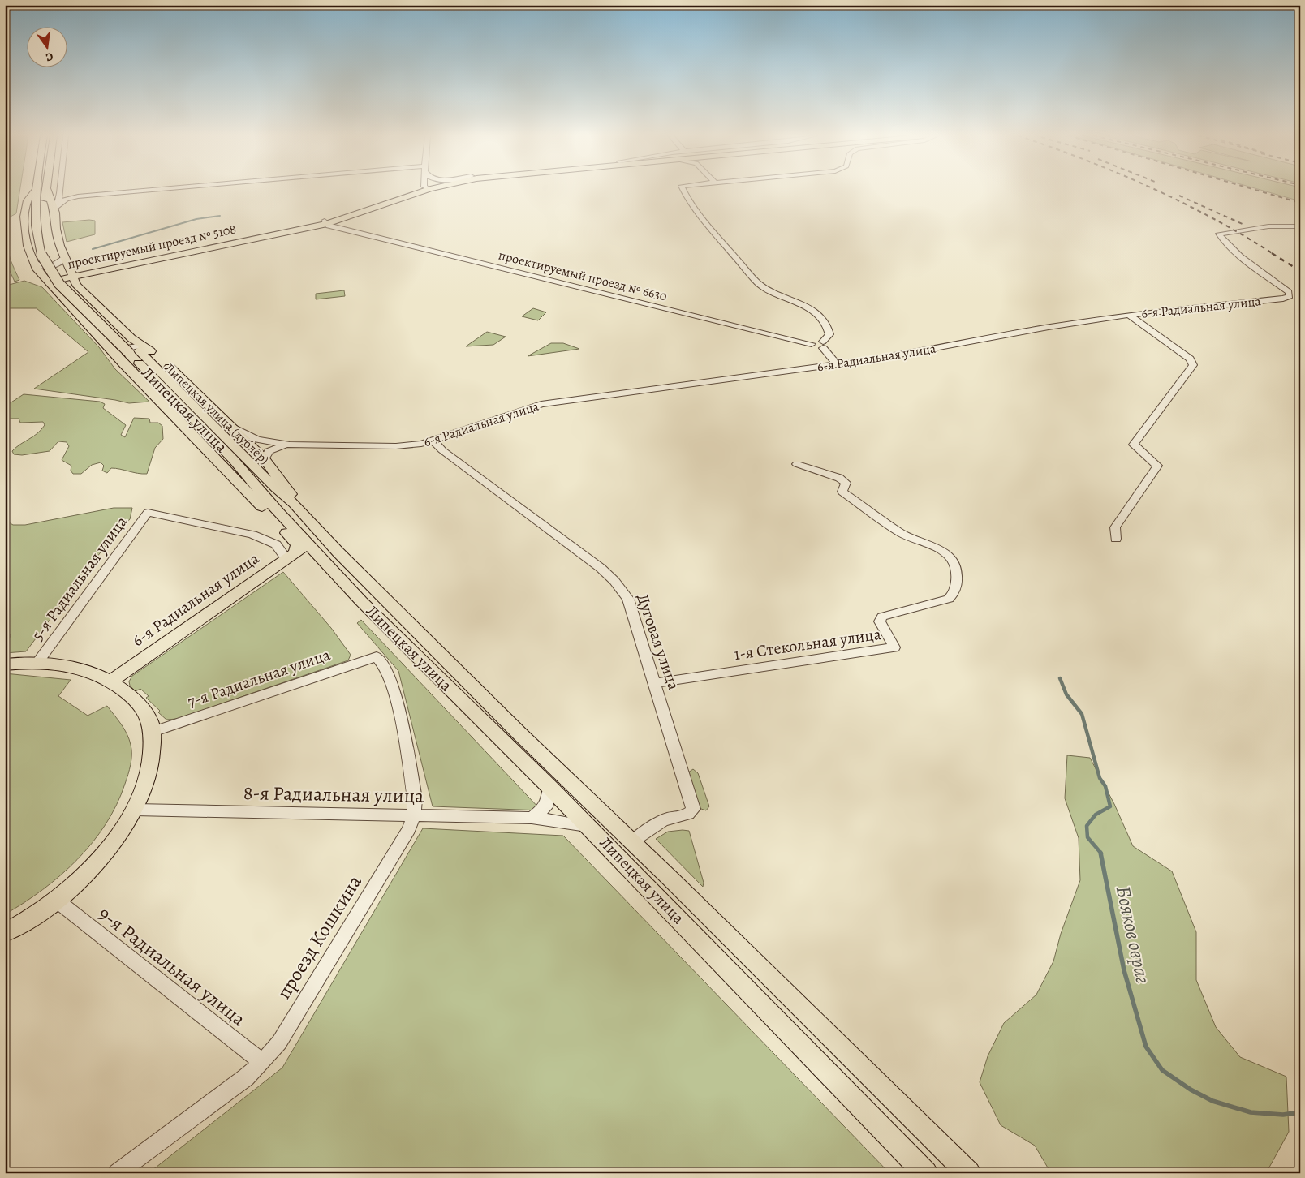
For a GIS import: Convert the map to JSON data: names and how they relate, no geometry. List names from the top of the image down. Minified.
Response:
{"streets":{"main road":["проектируемый проезд № 5108","6-я Радиальная улица","Липецкая улица","Липецкая улица (дублёр)"],"street":["проектируемый проезд № 6630","5-я Радиальная улица","Дуговая улица","1-я Стекольная улица","7-я Радиальная улица","8-я Радиальная улица","проезд Кошкина","9-я Радиальная улица"]},"crossings":[["проектируемый проезд № 5108","проектируемый проезд № 6630"],["проектируемый проезд № 5108","Липецкая улица (дублёр)"],["6-я Радиальная улица","Липецкая улица"],["6-я Радиальная улица","Липецкая улица (дублёр)"],["6-я Радиальная улица","5-я Радиальная улица"],["6-я Радиальная улица","Дуговая улица"],["Липецкая улица","Липецкая улица (дублёр)"],["Липецкая улица","5-я Радиальная улица"],["Липецкая улица","Дуговая улица"],["Липецкая улица","8-я Радиальная улица"],["Липецкая улица (дублёр)","5-я Радиальная улица"],["Дуговая улица","1-я Стекольная улица"],["7-я Радиальная улица","проезд Кошкина"],["8-я Радиальная улица","проезд Кошкина"],["проезд Кошкина","9-я Радиальная улица"]],"water":["Бояков овраг"],"north":"bottom"}
